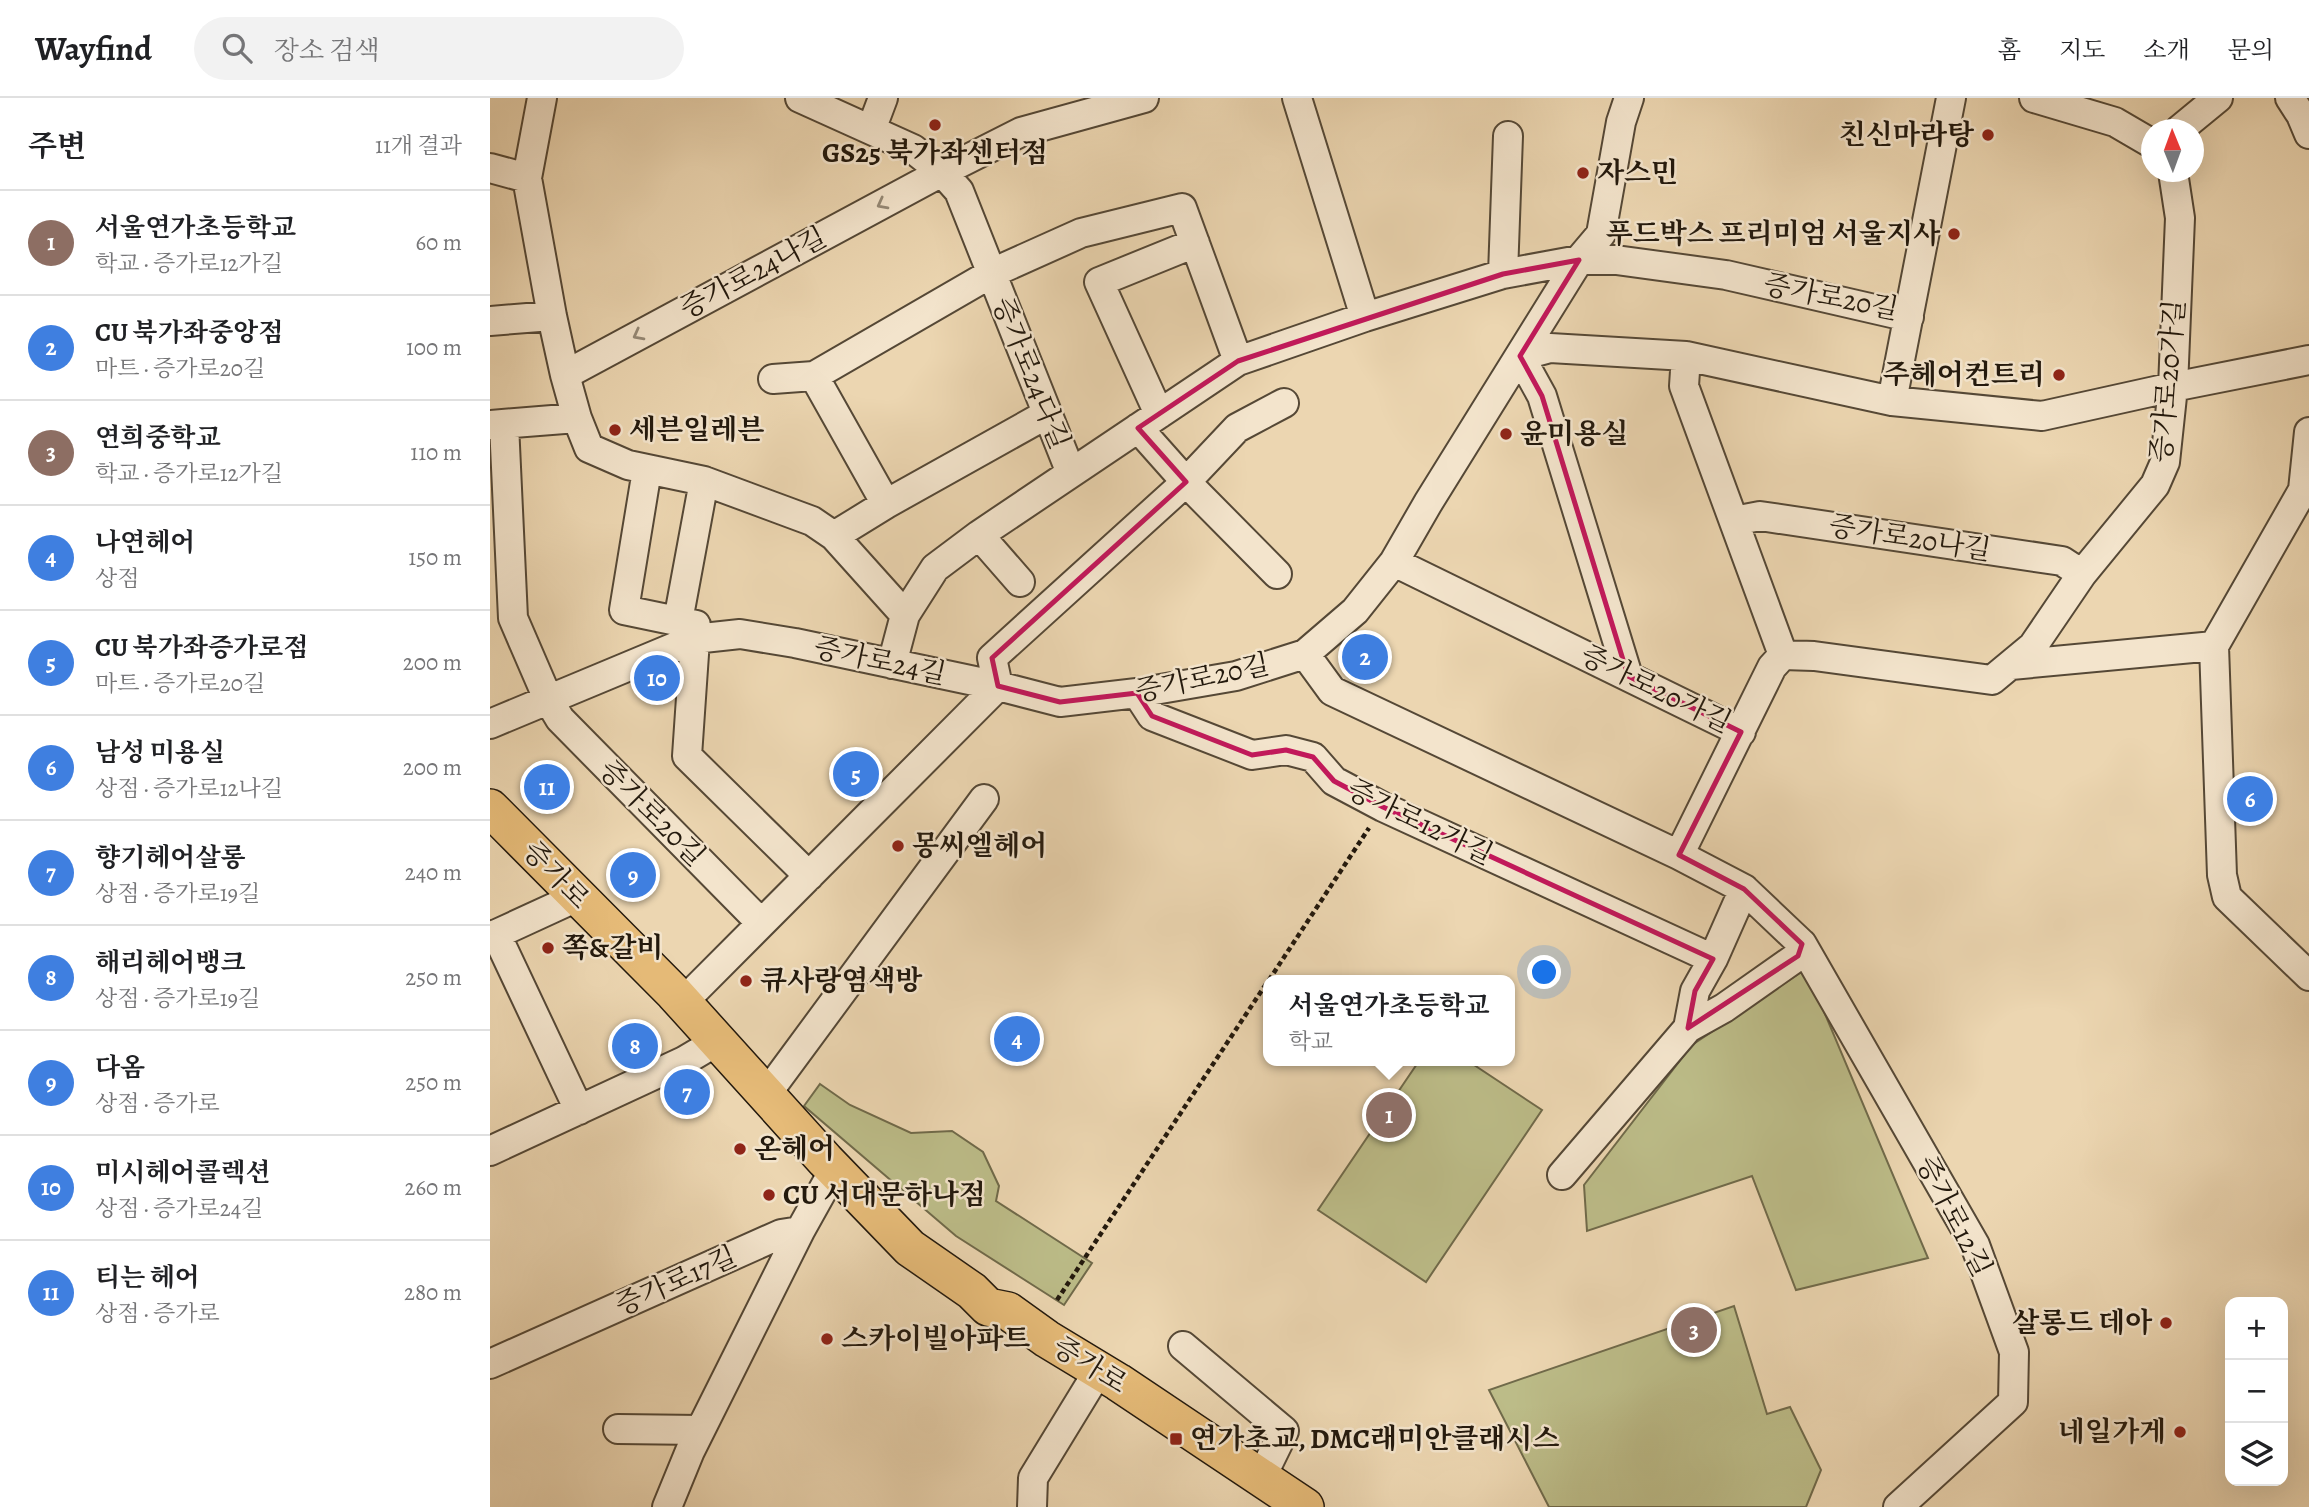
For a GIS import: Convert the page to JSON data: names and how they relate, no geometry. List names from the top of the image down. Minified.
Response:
{"streets":{"main road":["증가로"],"street":["증가로24나길","증가로20길","증가로24다길","증가로20가길","증가로20나길","증가로24길","증가로12가길","증가로12길","증가로17길"]},"crossings":[["증가로24나길","증가로24다길"],["증가로20길","증가로20가길"],["증가로20길","증가로24길"],["증가로20길","증가로12가길"],["증가로20가길","증가로20나길"]],"places":{"other":["GS25 북가좌센터점","친신마라탕","자스민","푸드박스 프리미엄 서울지사","주헤어컨트리","세븐일레븐","윤미용실","몽씨엘헤어","쪽&갈비","큐사랑염색방","온헤어","CU 서대문하나점","살롱드 데아","스카이빌아파트","네일가게"],"transit":["연가초교, DMC래미안클래시스"]},"north":"top","page":{"header":"Wayfind","search":"장소 검색","nav":["홈","지도","소개","문의"],"heading":["주변","11개 결과"],"list":[{"mark":"1","name":"서울연가초등학교","note":"학교 · 증가로12가길","value":"60 m"},{"mark":"2","name":"CU 북가좌중앙점","note":"마트 · 증가로20길","value":"100 m"},{"mark":"3","name":"연희중학교","note":"학교 · 증가로12가길","value":"110 m"},{"mark":"4","name":"나연헤어","note":"상점","value":"150 m"},{"mark":"5","name":"CU 북가좌증가로점","note":"마트 · 증가로20길","value":"200 m"},{"mark":"6","name":"남성 미용실","note":"상점 · 증가로12나길","value":"200 m"},{"mark":"7","name":"향기헤어살롱","note":"상점 · 증가로19길","value":"240 m"},{"mark":"8","name":"해리헤어뱅크","note":"상점 · 증가로19길","value":"250 m"},{"mark":"9","name":"다옴","note":"상점 · 증가로","value":"250 m"},{"mark":"10","name":"미시헤어콜렉션","note":"상점 · 증가로24길","value":"260 m"},{"mark":"11","name":"티는 헤어","note":"상점 · 증가로","value":"280 m"}],"pins":["2","10","5","11","6","9","4","8","7","1","3"],"popup":["서울연가초등학교","학교"],"map_buttons":["+","−"]}}
